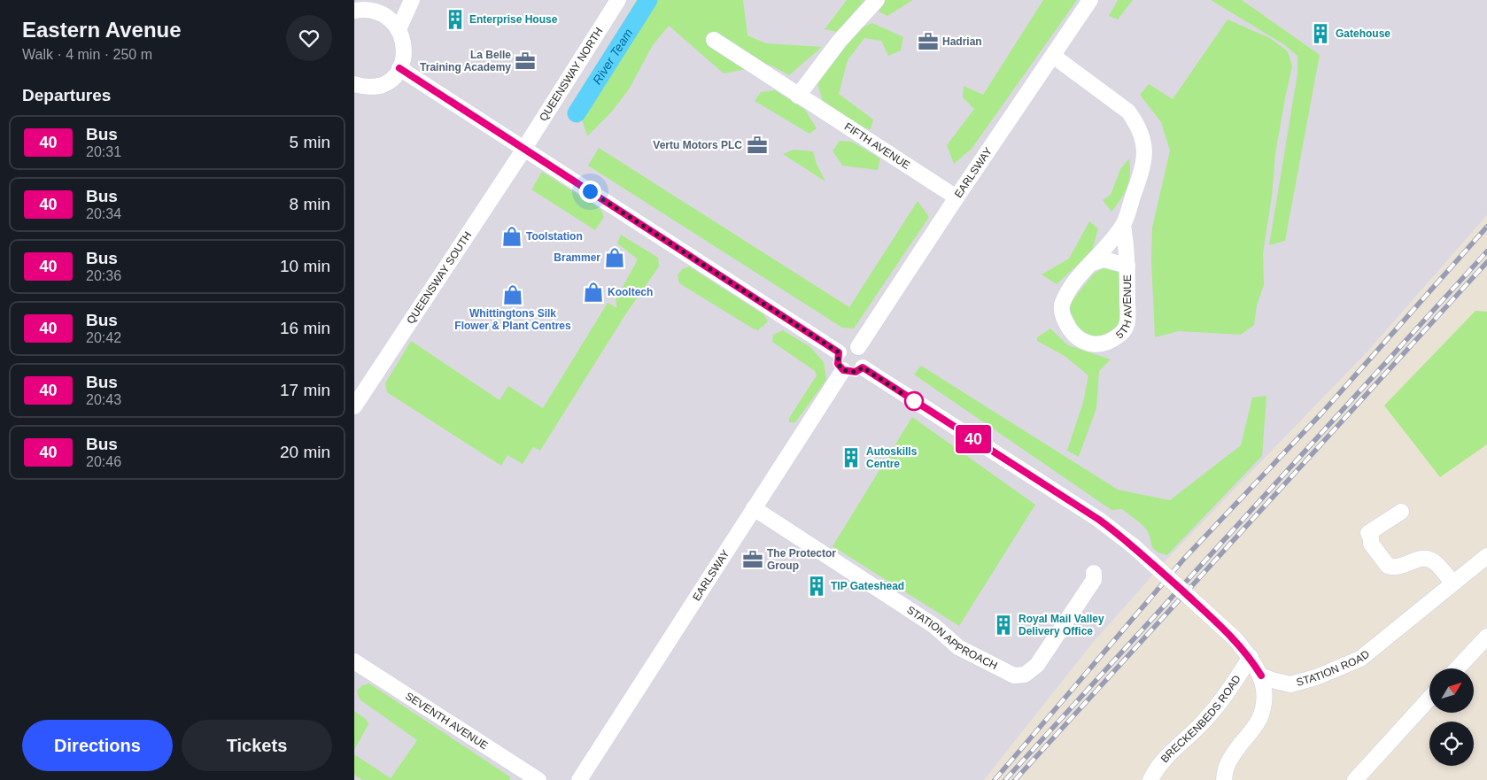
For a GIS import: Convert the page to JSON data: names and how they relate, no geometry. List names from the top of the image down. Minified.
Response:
{"streets":{"street":["QUEENSWAY NORTH","FIFTH AVENUE","EARLSWAY","QUEENSWAY SOUTH","5TH AVENUE","STATION APPROACH","STATION ROAD","BRECKENBEDS ROAD","SEVENTH AVENUE"]},"crossings":[["QUEENSWAY NORTH","QUEENSWAY SOUTH"],["FIFTH AVENUE","EARLSWAY"],["EARLSWAY","5TH AVENUE"],["EARLSWAY","STATION APPROACH"]],"water":["River Team"],"places":{"building":["Enterprise House","Gatehouse","Autoskills Centre","TIP Gateshead","Royal Mail Valley Delivery Office"],"office":["Hadrian","La Belle Training Academy","Vertu Motors PLC","The Protector Group"],"shop":["Toolstation","Brammer","Kooltech","Whittingtons Silk Flower & Plant Centres"]},"lines":["bus line 40"],"north":"top right","page":{"heading":[["Eastern Avenue","Walk · 4 min · 250 m"],"Departures"],"on_map":"40","list":[{"mark":"40","name":"Bus","note":"20:31","value":"5 min"},{"mark":"40","name":"Bus","note":"20:34","value":"8 min"},{"mark":"40","name":"Bus","note":"20:36","value":"10 min"},{"mark":"40","name":"Bus","note":"20:42","value":"16 min"},{"mark":"40","name":"Bus","note":"20:43","value":"17 min"},{"mark":"40","name":"Bus","note":"20:46","value":"20 min"}],"buttons":["Directions","Tickets"]}}
